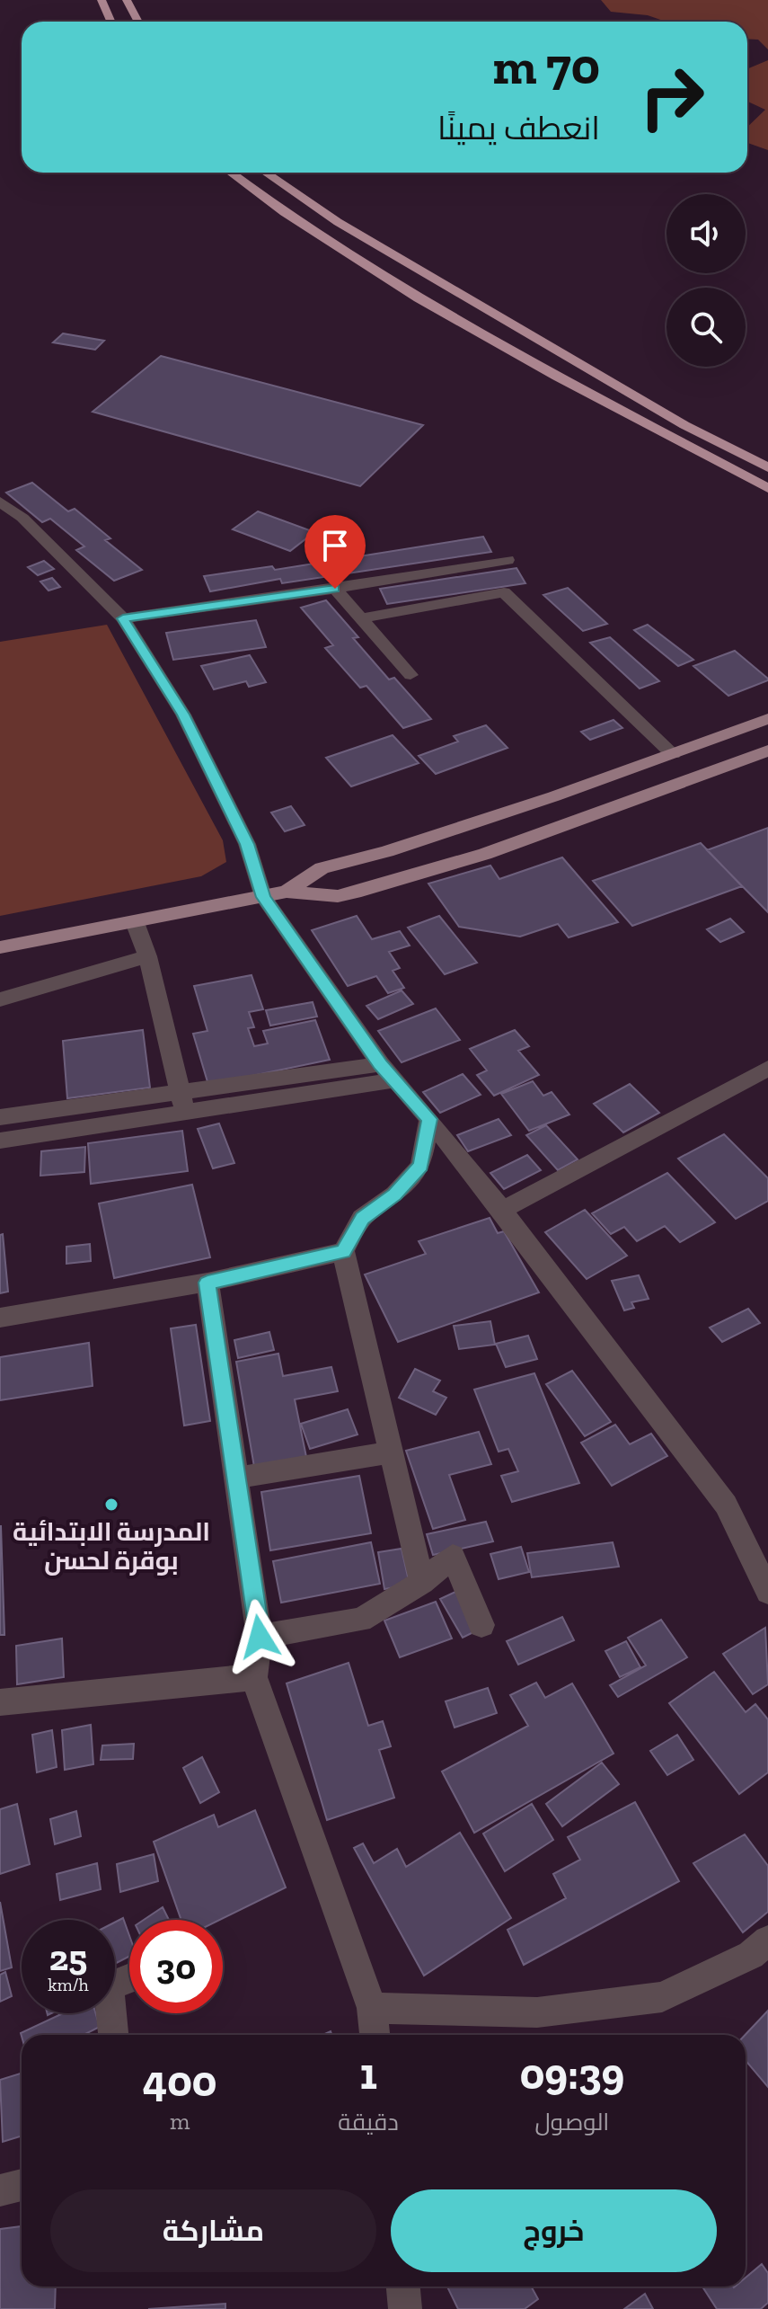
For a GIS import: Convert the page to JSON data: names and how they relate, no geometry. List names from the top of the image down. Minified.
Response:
{"places":["المدرسة الابتدائية بوقرة لحسن"],"page":{"turn":["70 m","انعطف يمينًا"],"speed":"25 km/h","limit":"30","eta":["09:39","الوصول","1","دقيقة","400","m"],"buttons":["خروج","مشاركة"]}}
